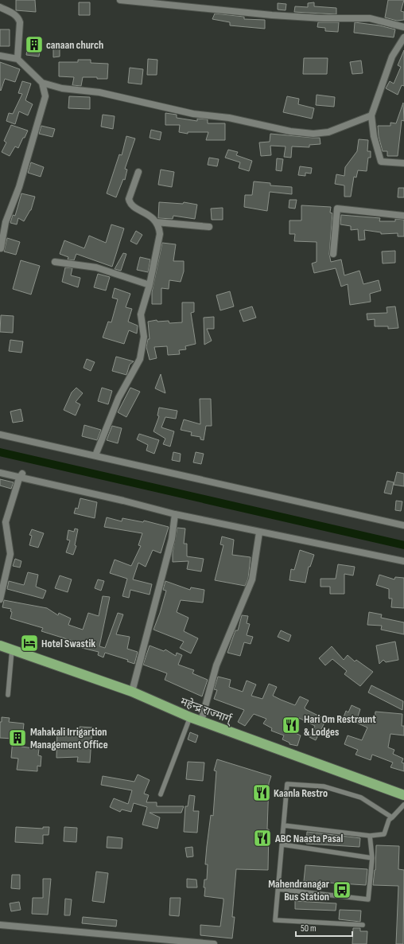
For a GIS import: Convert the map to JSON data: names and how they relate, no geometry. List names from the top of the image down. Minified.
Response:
{"streets":{"highway":["महेन्द्र राज्मार्ग्"]},"places":{"building":["canaan church","Mahakali Irrigartion Management Office"],"hotel":["Hotel Swastik"],"restaurant":["Hari Om Restraunt & Lodges","Kaanla Restro","ABC Naasta Pasal"],"bus stop":["Mahendranagar Bus Station"]},"scale_bar":"50 m"}
